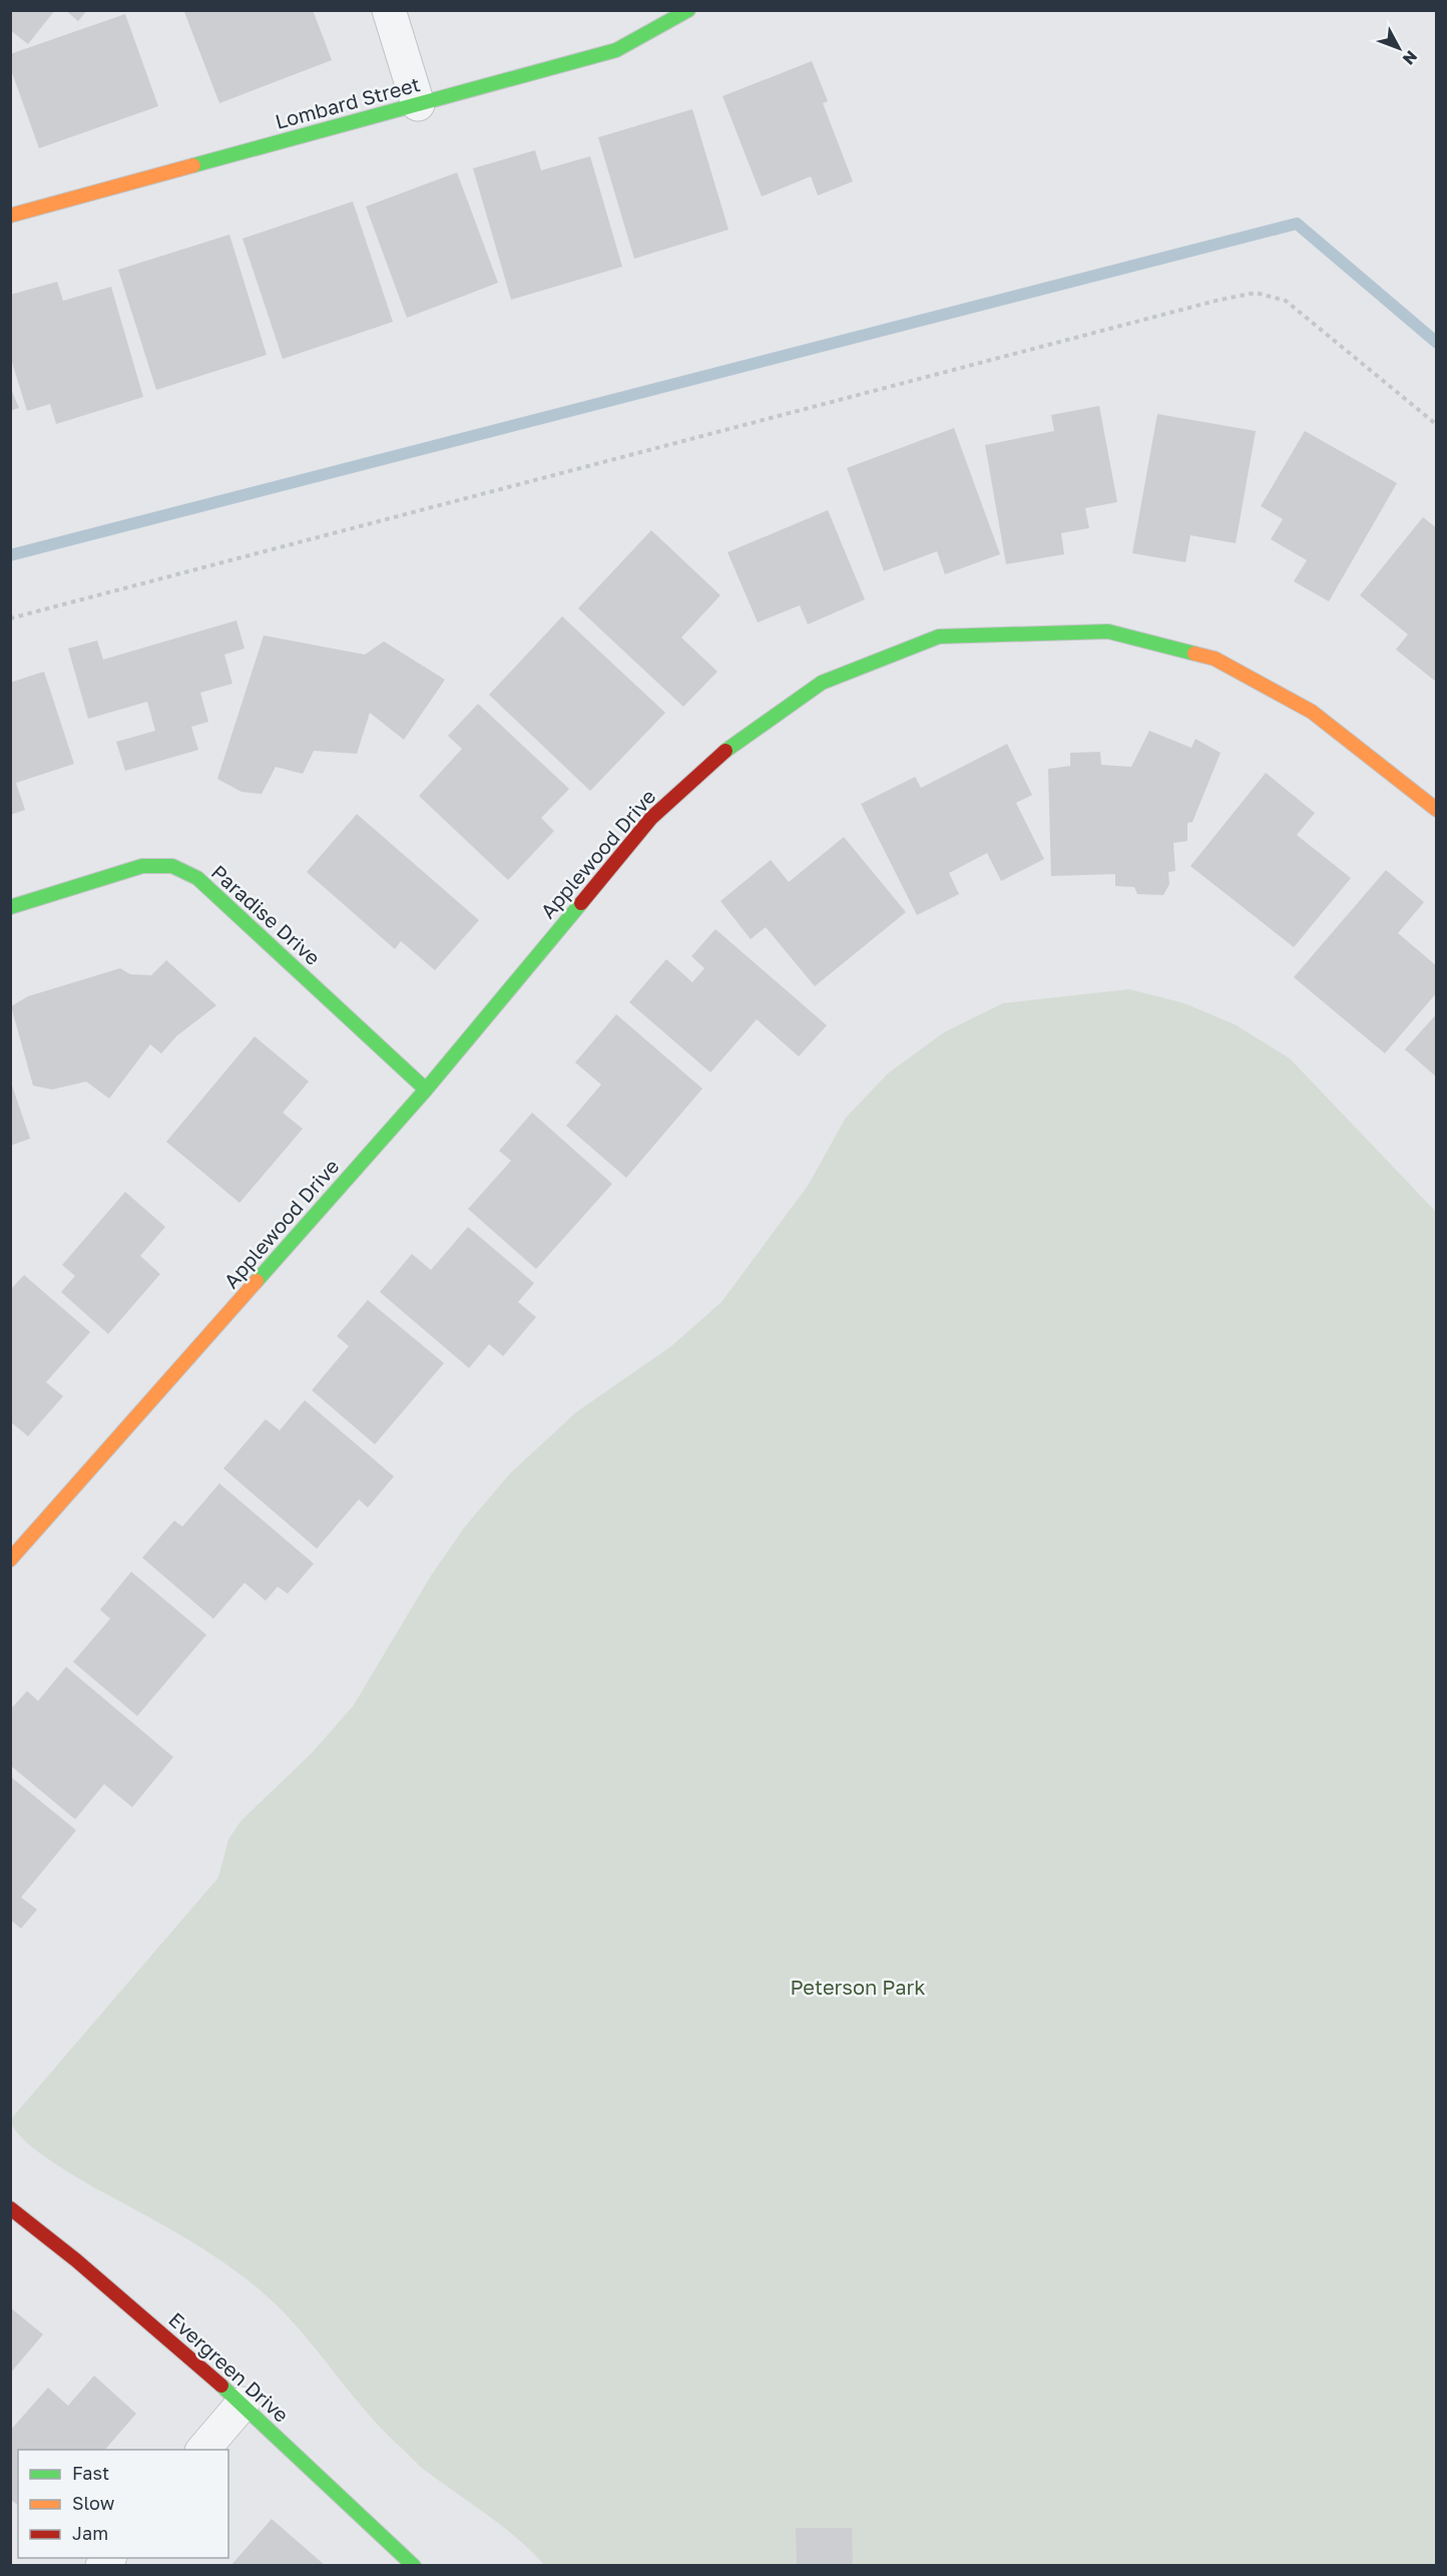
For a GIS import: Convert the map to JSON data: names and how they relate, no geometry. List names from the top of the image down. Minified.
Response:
{"streets":{"street":["Lombard Street","Applewood Drive","Paradise Drive","Evergreen Drive"]},"crossings":[["Applewood Drive","Paradise Drive"]],"parks":["Peterson Park"],"legend":["Fast","Slow","Jam"],"north":"bottom right"}
